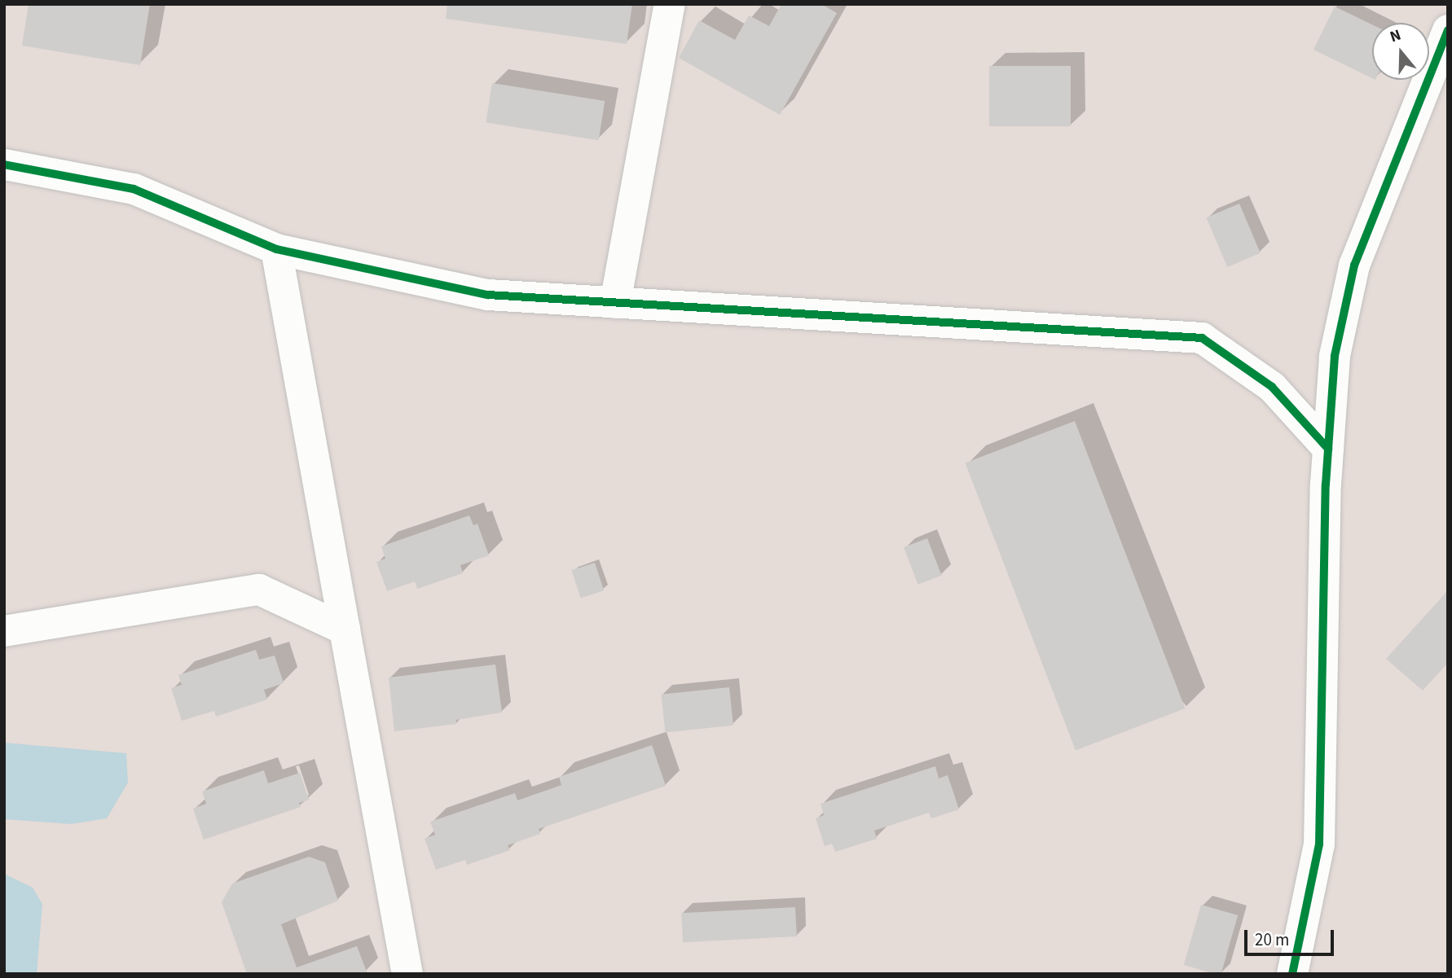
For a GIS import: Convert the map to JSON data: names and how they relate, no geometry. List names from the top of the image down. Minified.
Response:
{"scale_bar":"20 m","north":"top"}
